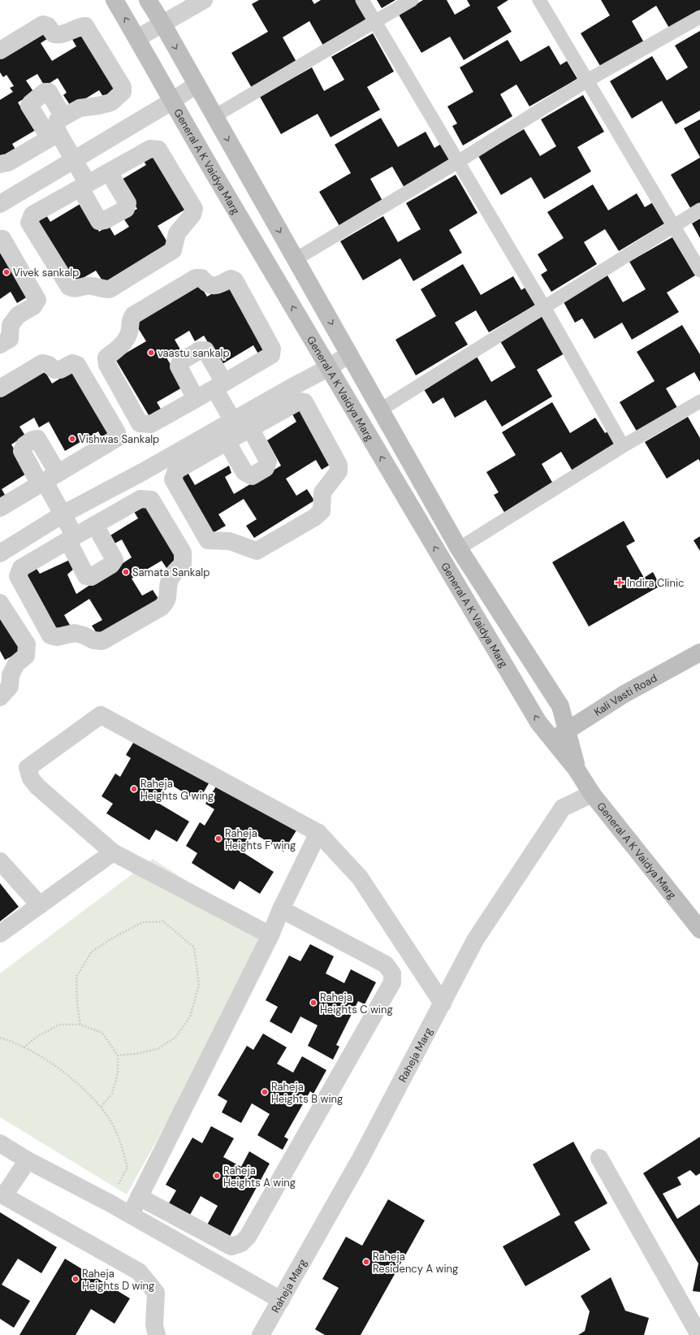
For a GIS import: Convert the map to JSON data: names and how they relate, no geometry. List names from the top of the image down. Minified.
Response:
{"streets":{"main road":["General A K Vaidya Marg","Kali Vasti Road"],"street":["Raheja Marg"]},"crossings":[["General A K Vaidya Marg","Kali Vasti Road"],["General A K Vaidya Marg","Raheja Marg"]],"places":{"other":["Vivek sankalp","vaastu sankalp","Vishwas Sankalp","Samata Sankalp","Raheja Heights G wing","Raheja Heights F wing","Raheja Heights C wing","Raheja Heights B wing","Raheja Heights A wing","Raheja Residency A wing","Raheja Heights D wing"],"health":["Indira Clinic"]}}
